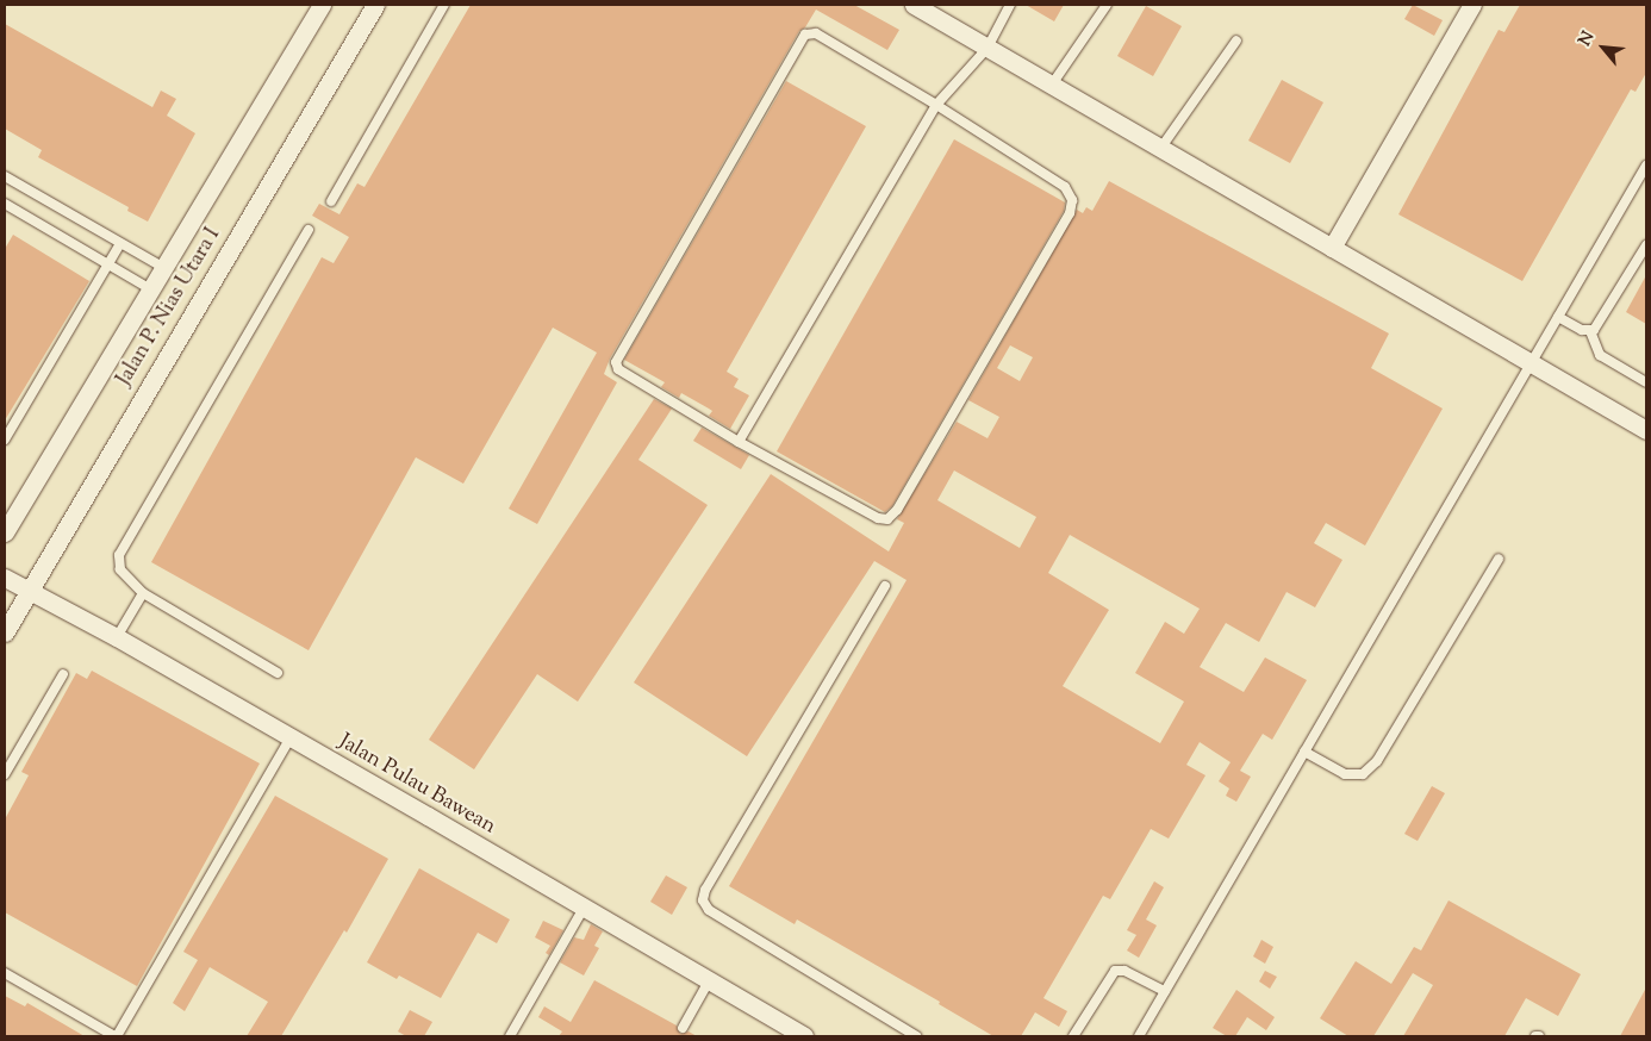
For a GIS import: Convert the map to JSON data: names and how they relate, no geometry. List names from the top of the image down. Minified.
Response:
{"streets":{"street":["Jalan P. Nias Utara I","Jalan Pulau Bawean"]},"crossings":[["Jalan P. Nias Utara I","Jalan Pulau Bawean"]],"north":"top left"}
